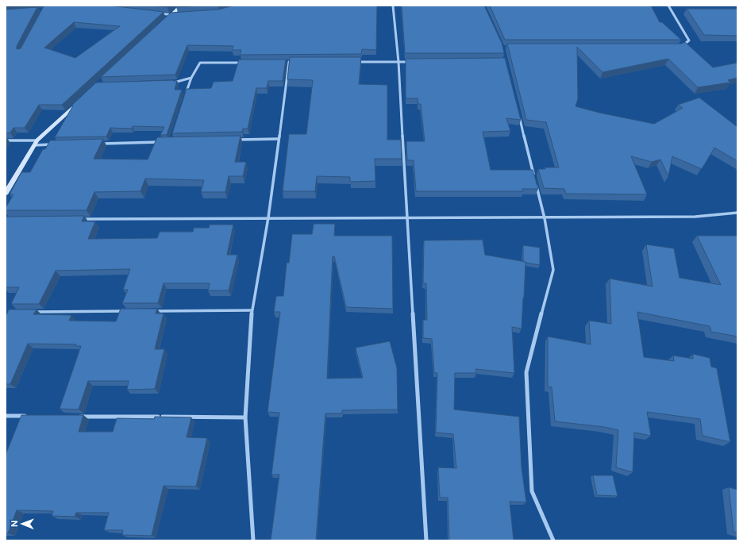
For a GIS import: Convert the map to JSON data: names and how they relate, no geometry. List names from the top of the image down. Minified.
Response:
{"north":"left"}
